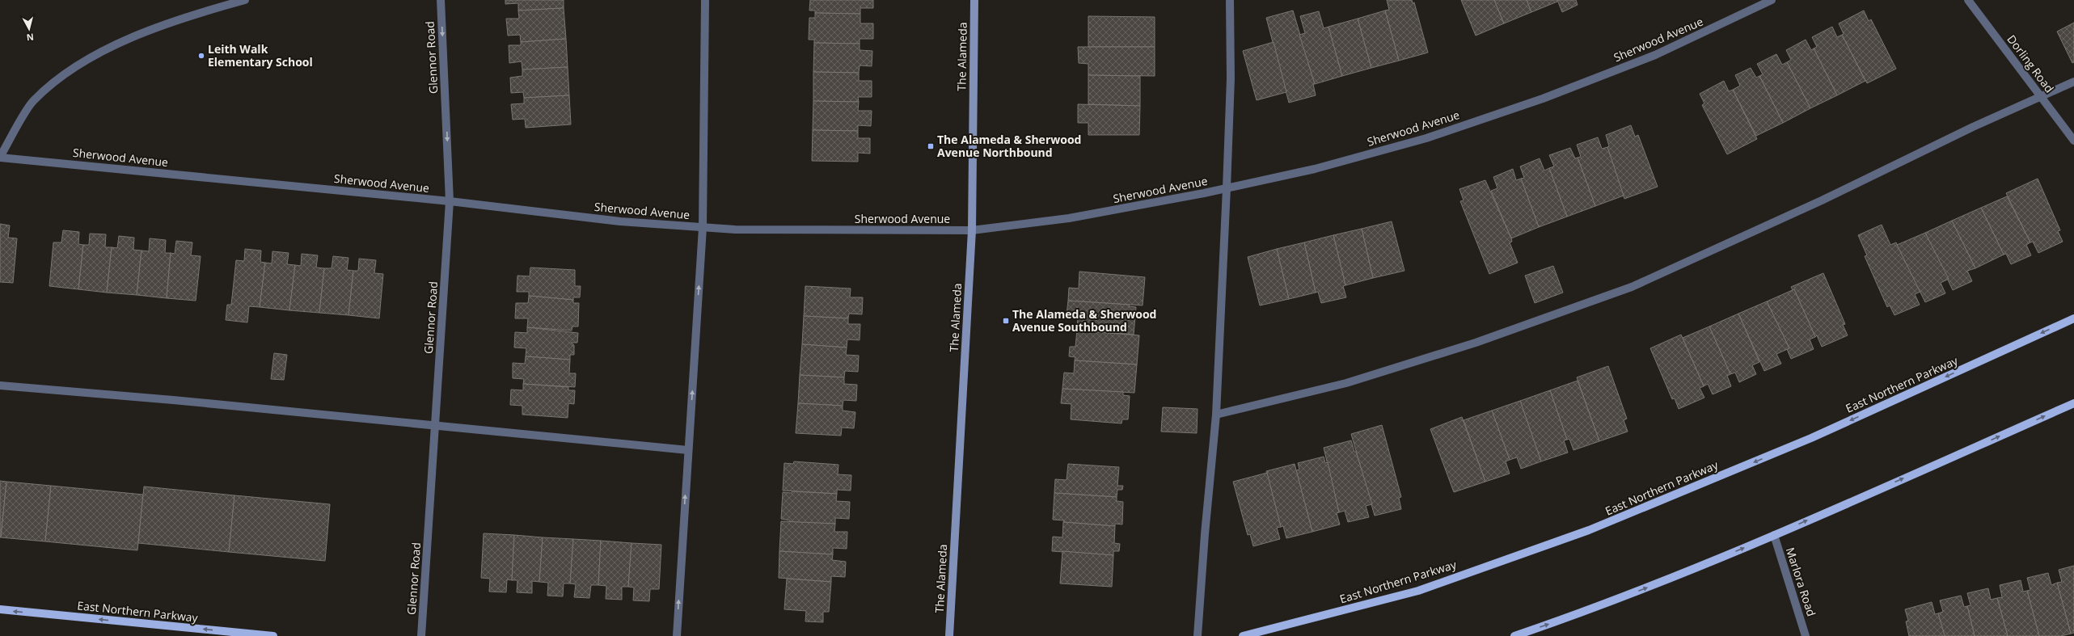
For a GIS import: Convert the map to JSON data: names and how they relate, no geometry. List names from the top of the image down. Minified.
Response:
{"streets":{"main road":["The Alameda","East Northern Parkway"],"street":["Sherwood Avenue","Glennor Road","Dorling Road","Marlora Road"]},"crossings":[["Sherwood Avenue","The Alameda"],["Sherwood Avenue","Glennor Road"]],"one_way":["East Northern Parkway"],"places":{"other":["Leith Walk Elementary School"],"transit":["The Alameda & Sherwood Avenue Northbound","The Alameda & Sherwood Avenue Southbound"]},"north":"bottom"}
